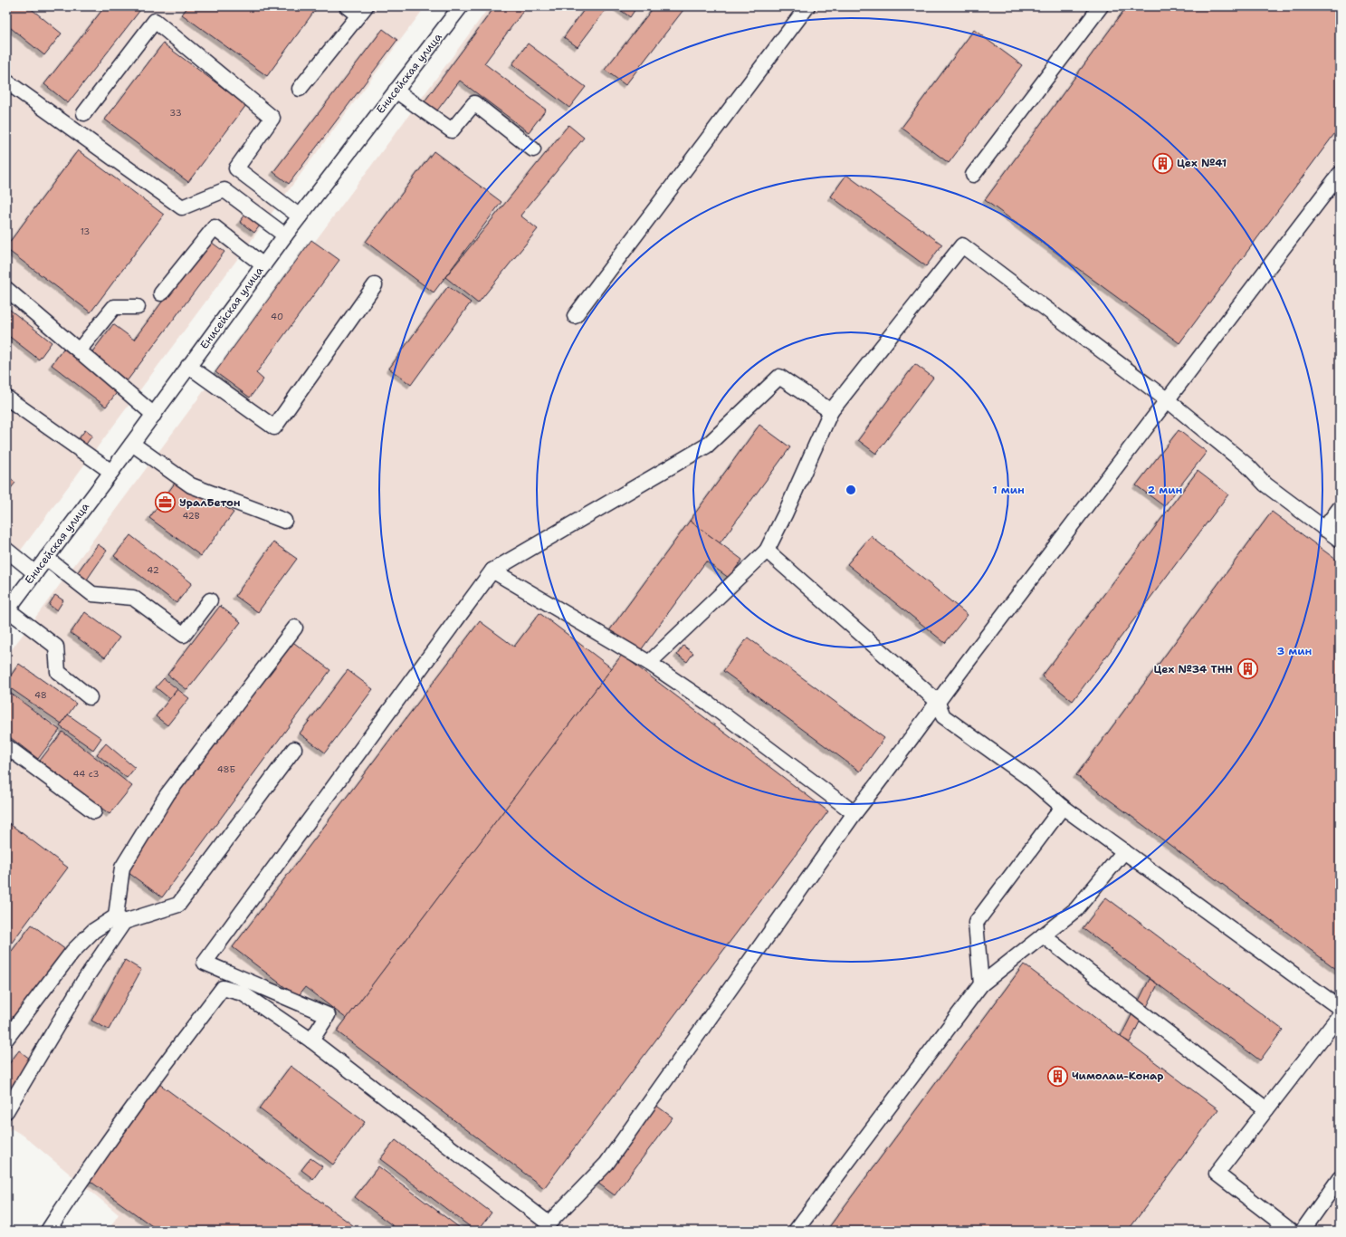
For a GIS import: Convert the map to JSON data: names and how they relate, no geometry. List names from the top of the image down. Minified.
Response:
{"streets":{"street":["Енисейская улица"]},"places":{"building":["Цех №41","Цех №34 ТНН","Чимолаи-Конар"],"office":["УралБетон"]},"house_numbers":["33","13","40","42В","42","48","48Б","44 с3"],"rings":["1 мин","2 мин","3 мин"]}
